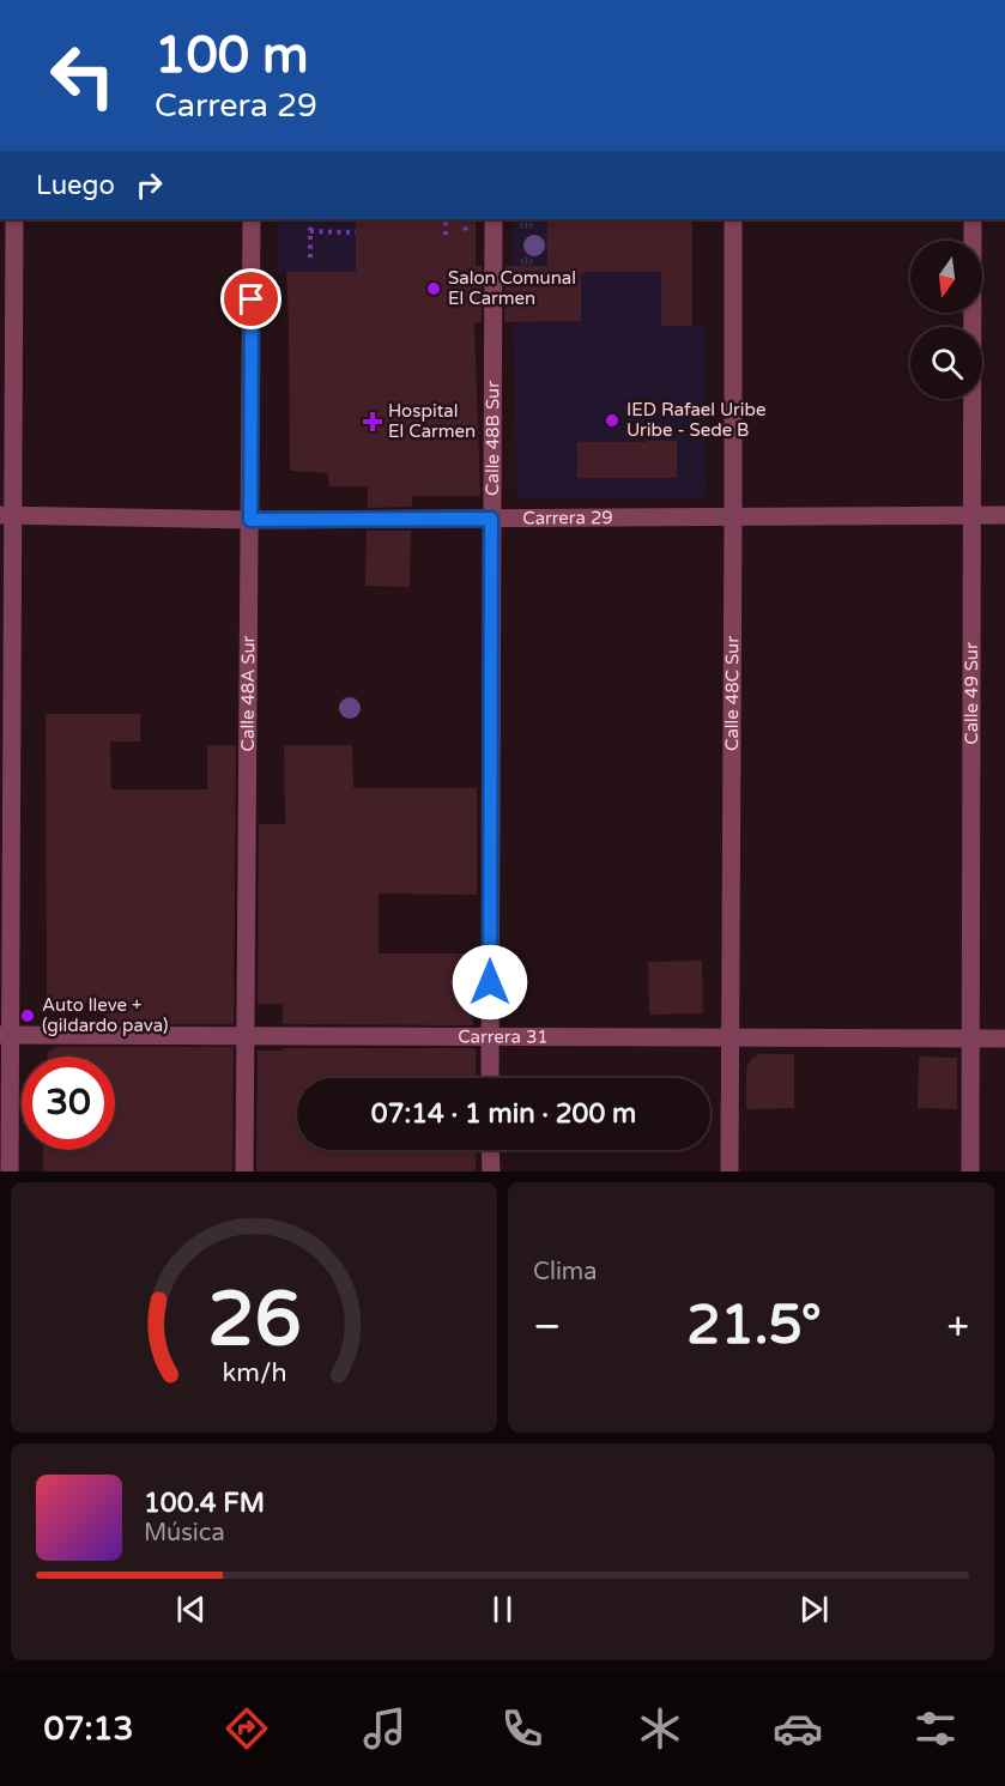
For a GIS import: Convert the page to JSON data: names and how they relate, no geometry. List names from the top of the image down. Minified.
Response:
{"streets":{"street":["Calle 48B Sur","Carrera 29","Calle 48A Sur","Calle 48C Sur","Calle 49 Sur","Carrera 31"]},"crossings":[["Calle 48B Sur","Carrera 29"],["Calle 48B Sur","Carrera 31"],["Carrera 29","Calle 48A Sur"],["Carrera 29","Calle 48C Sur"],["Carrera 29","Calle 49 Sur"],["Calle 48A Sur","Carrera 31"],["Calle 48C Sur","Carrera 31"],["Calle 49 Sur","Carrera 31"]],"places":{"other":["Salon Comunal El Carmen","IED Rafael Uribe Uribe - Sede B","Auto lleve + (gildardo pava)"],"health":["Hospital El Carmen"]},"north":"bottom","page":{"turn":["100 m","Carrera 29"],"then":"Luego","limit":"30","trip":"07:14 · 1 min · 200 m","tile":"Clima","heat":["−","21.5°","+"],"song":["100.4 FM","Música"],"tabs":"07:13","gauge":["26","km/h"]}}
